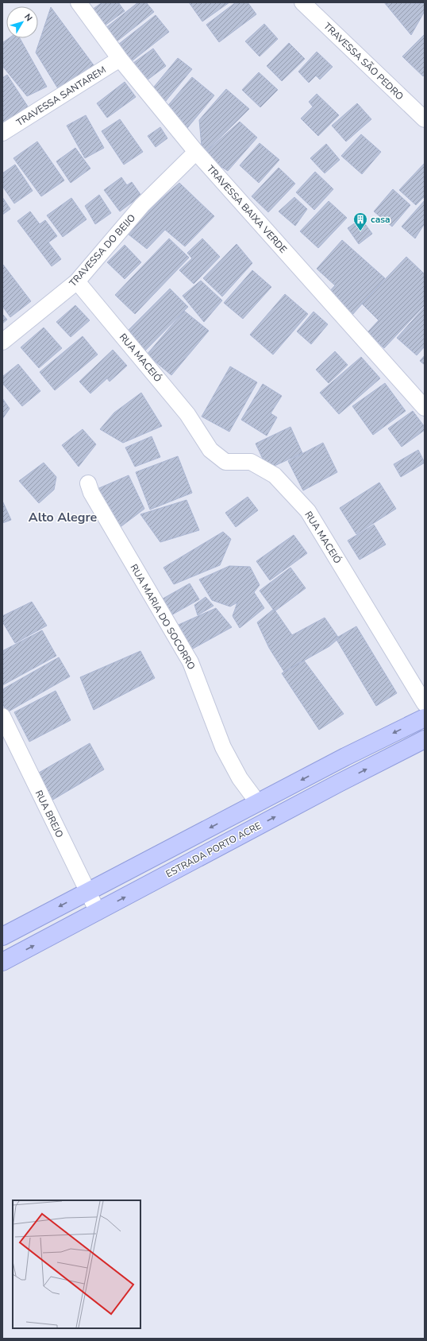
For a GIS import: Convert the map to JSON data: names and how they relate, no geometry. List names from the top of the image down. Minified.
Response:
{"streets":{"main road":["ESTRADA PORTO ACRE"],"street":["TRAVESSA SÃO PEDRO","TRAVESSA SANTAREM","TRAVESSA BAIXA VERDE","TRAVESSA DO BEIJO","RUA MACEIÓ","RUA MARIA DO SOCORRO","RUA BREJO"]},"crossings":[["TRAVESSA SANTAREM","TRAVESSA BAIXA VERDE"],["TRAVESSA BAIXA VERDE","TRAVESSA DO BEIJO"],["TRAVESSA DO BEIJO","RUA MACEIÓ"],["RUA BREJO","ESTRADA PORTO ACRE"]],"districts":["Alto Alegre"],"places":{"building":["casa"]},"north":"top right"}
